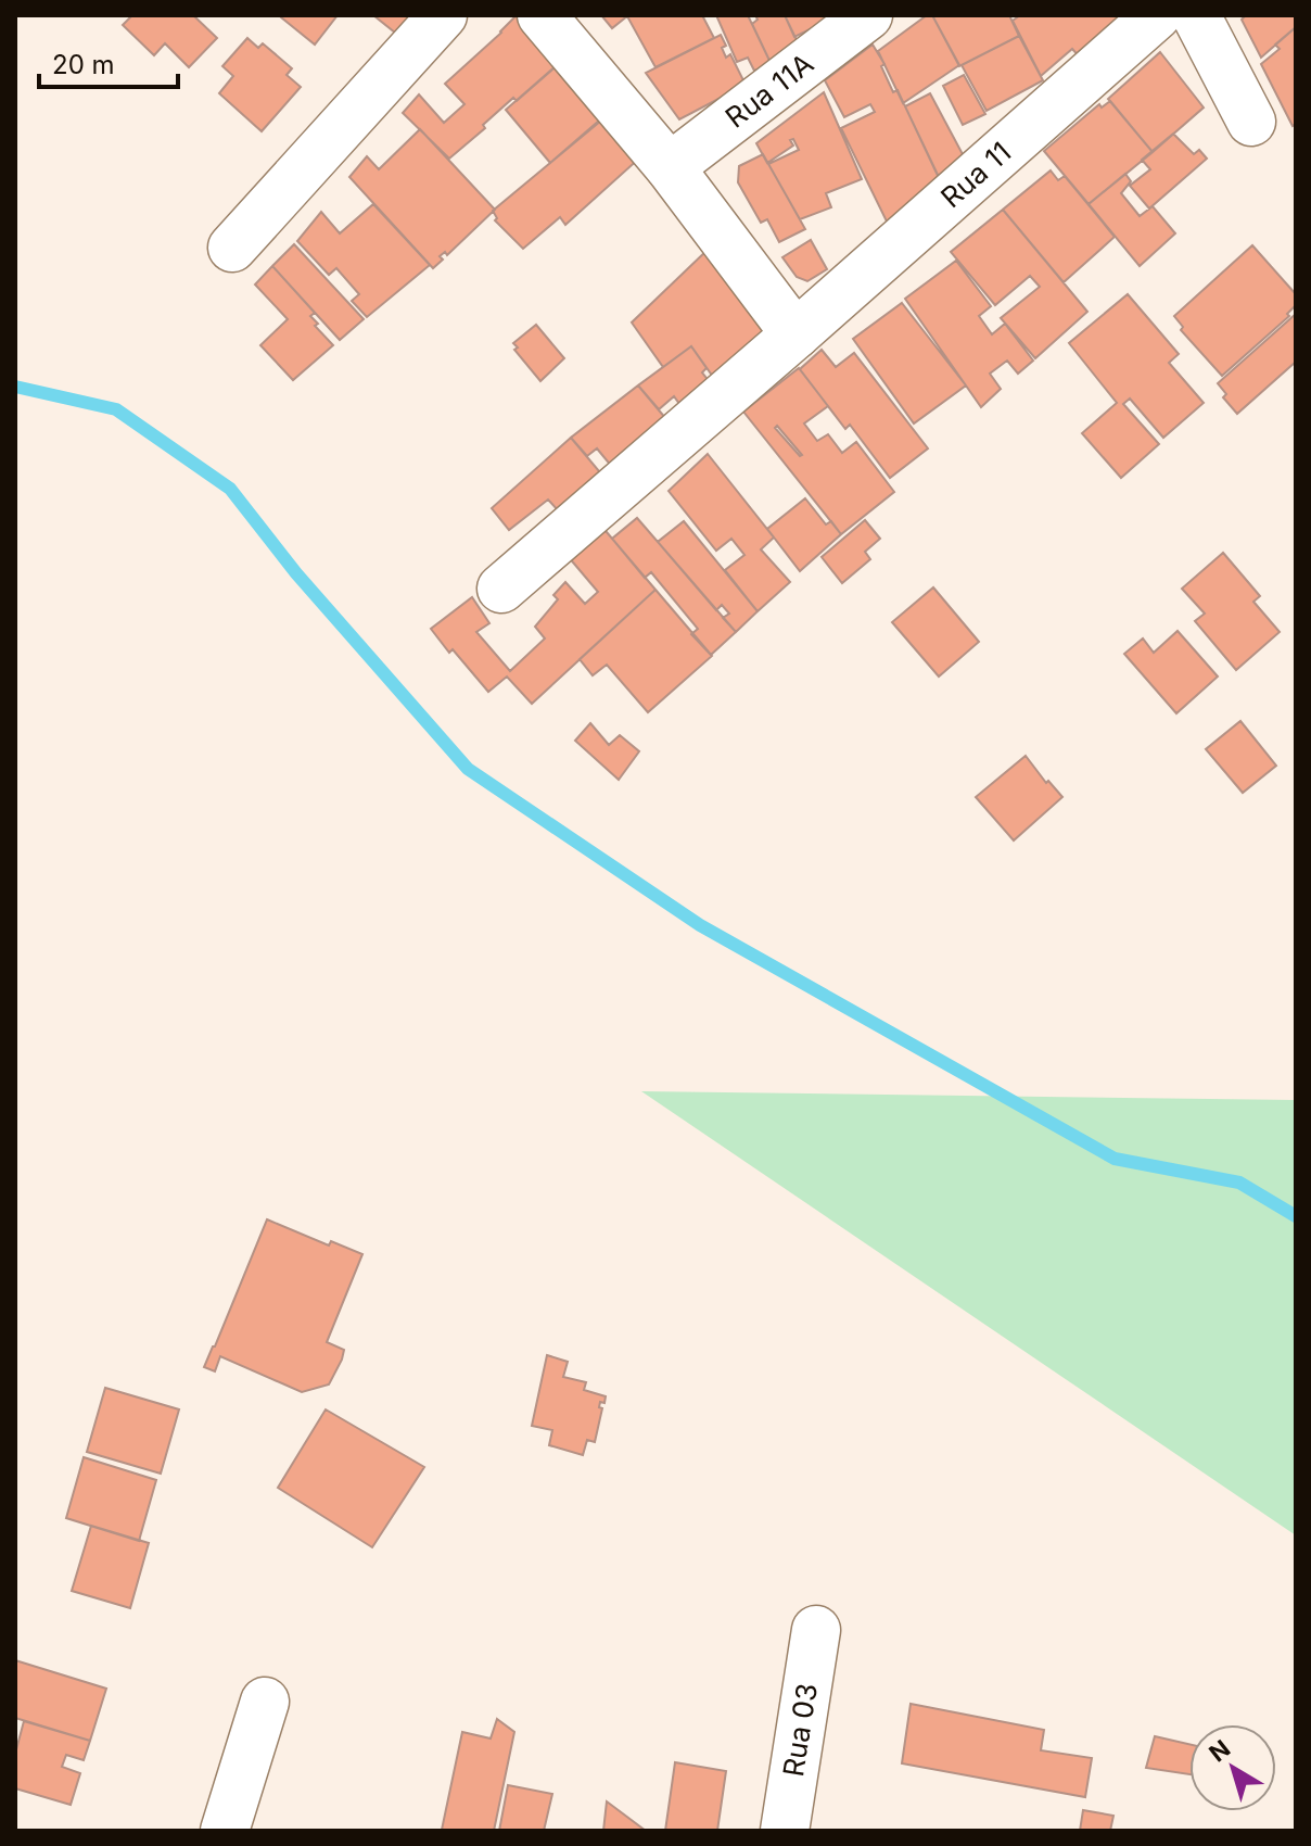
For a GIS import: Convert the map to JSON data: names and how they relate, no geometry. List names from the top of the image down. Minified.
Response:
{"streets":{"street":["Rua 11A","Rua 11","Rua 03"]},"scale_bar":"20 m","north":"top left"}
